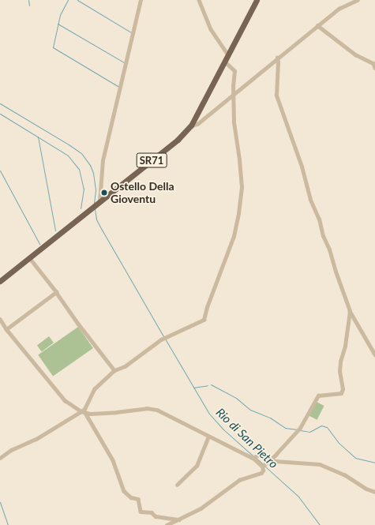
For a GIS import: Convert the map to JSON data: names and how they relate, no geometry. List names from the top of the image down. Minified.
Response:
{"streets":{"main road":["SR71"]},"water":["Rio di San Pietro"],"places":["Ostello Della Gioventu"]}
